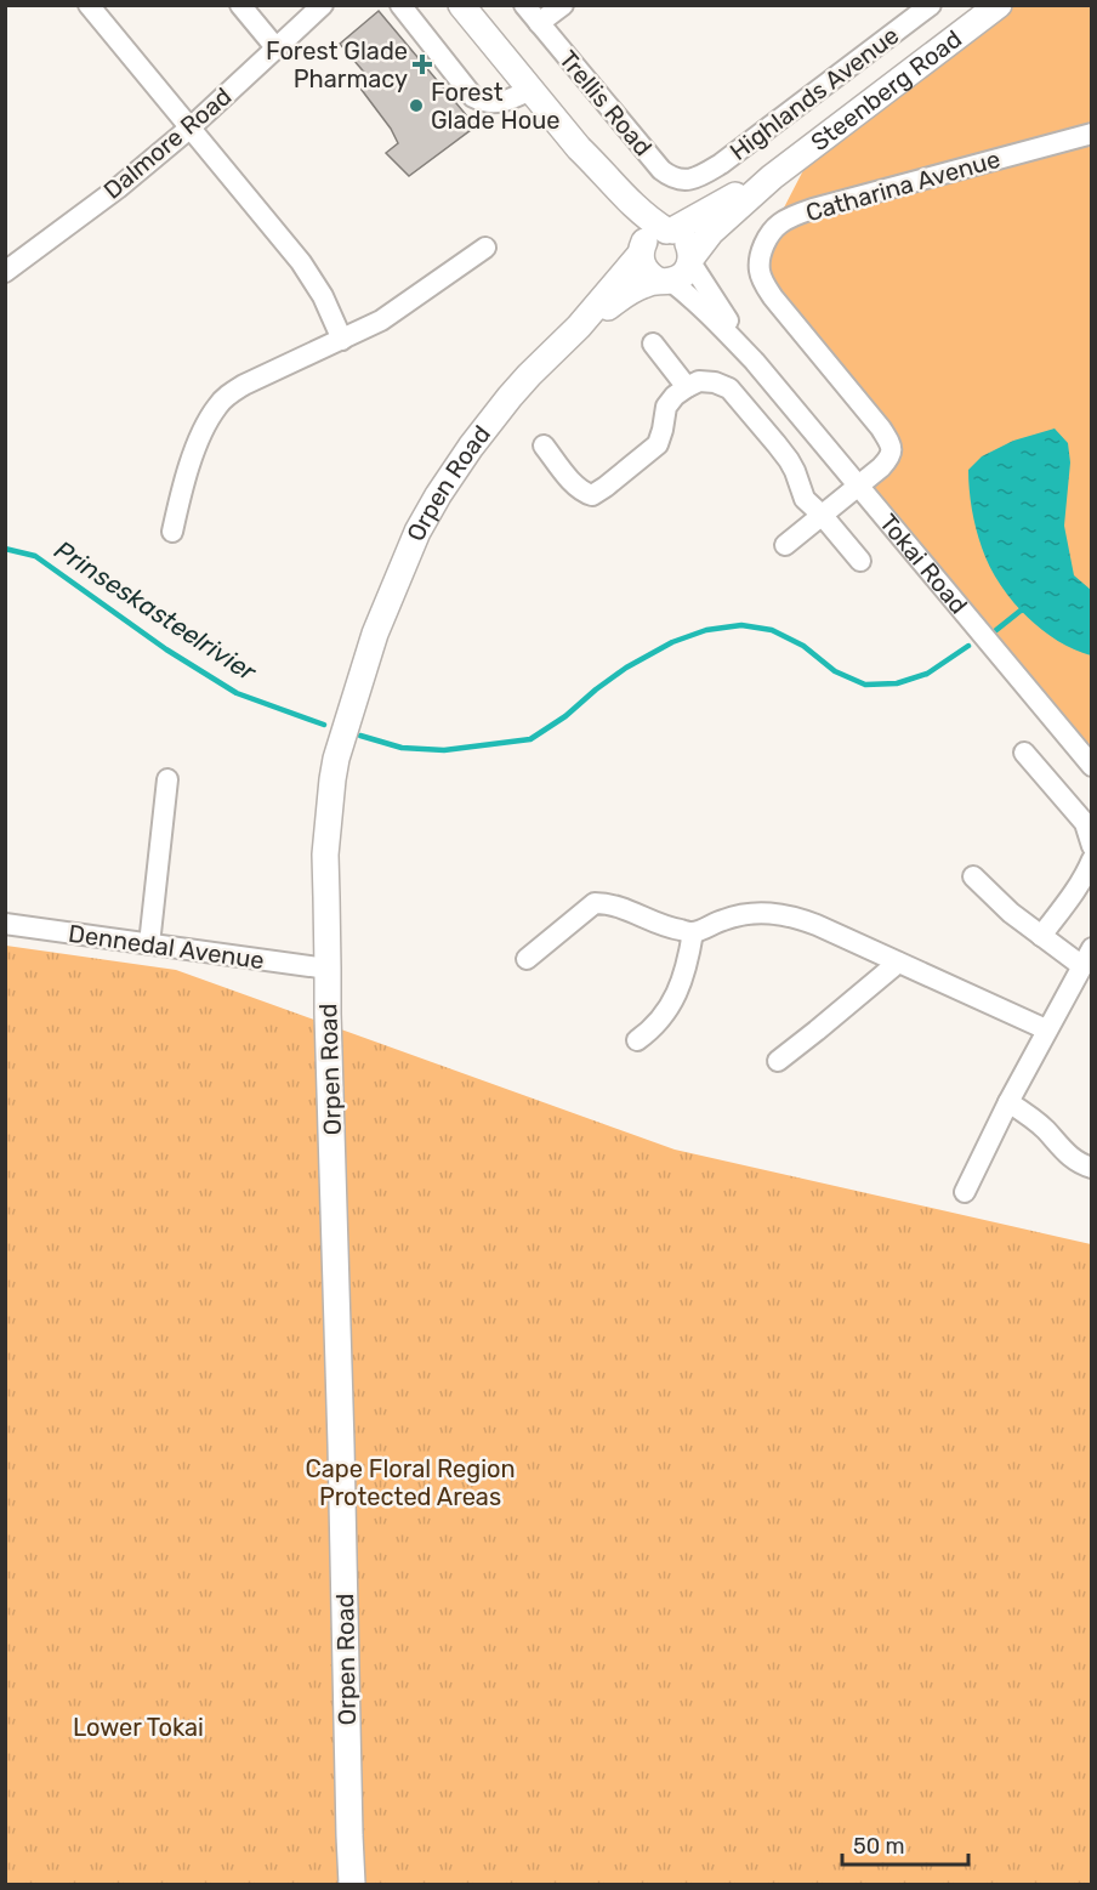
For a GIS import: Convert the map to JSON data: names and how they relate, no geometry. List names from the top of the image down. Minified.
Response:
{"streets":{"main road":["Steenberg Road","Orpen Road"],"street":["Highlands Avenue","Trellis Road","Dalmore Road","Catharina Avenue","Tokai Road","Dennedal Avenue"]},"crossings":[["Steenberg Road","Orpen Road"],["Steenberg Road","Tokai Road"],["Highlands Avenue","Trellis Road"],["Catharina Avenue","Tokai Road"],["Orpen Road","Tokai Road"],["Orpen Road","Dennedal Avenue"]],"water":["Prinseskasteelrivier"],"parks":["Cape Floral Region Protected Areas","Lower Tokai"],"places":{"health":["Forest Glade Pharmacy"],"other":["Forest Glade Houe"]},"scale_bar":"50 m"}
